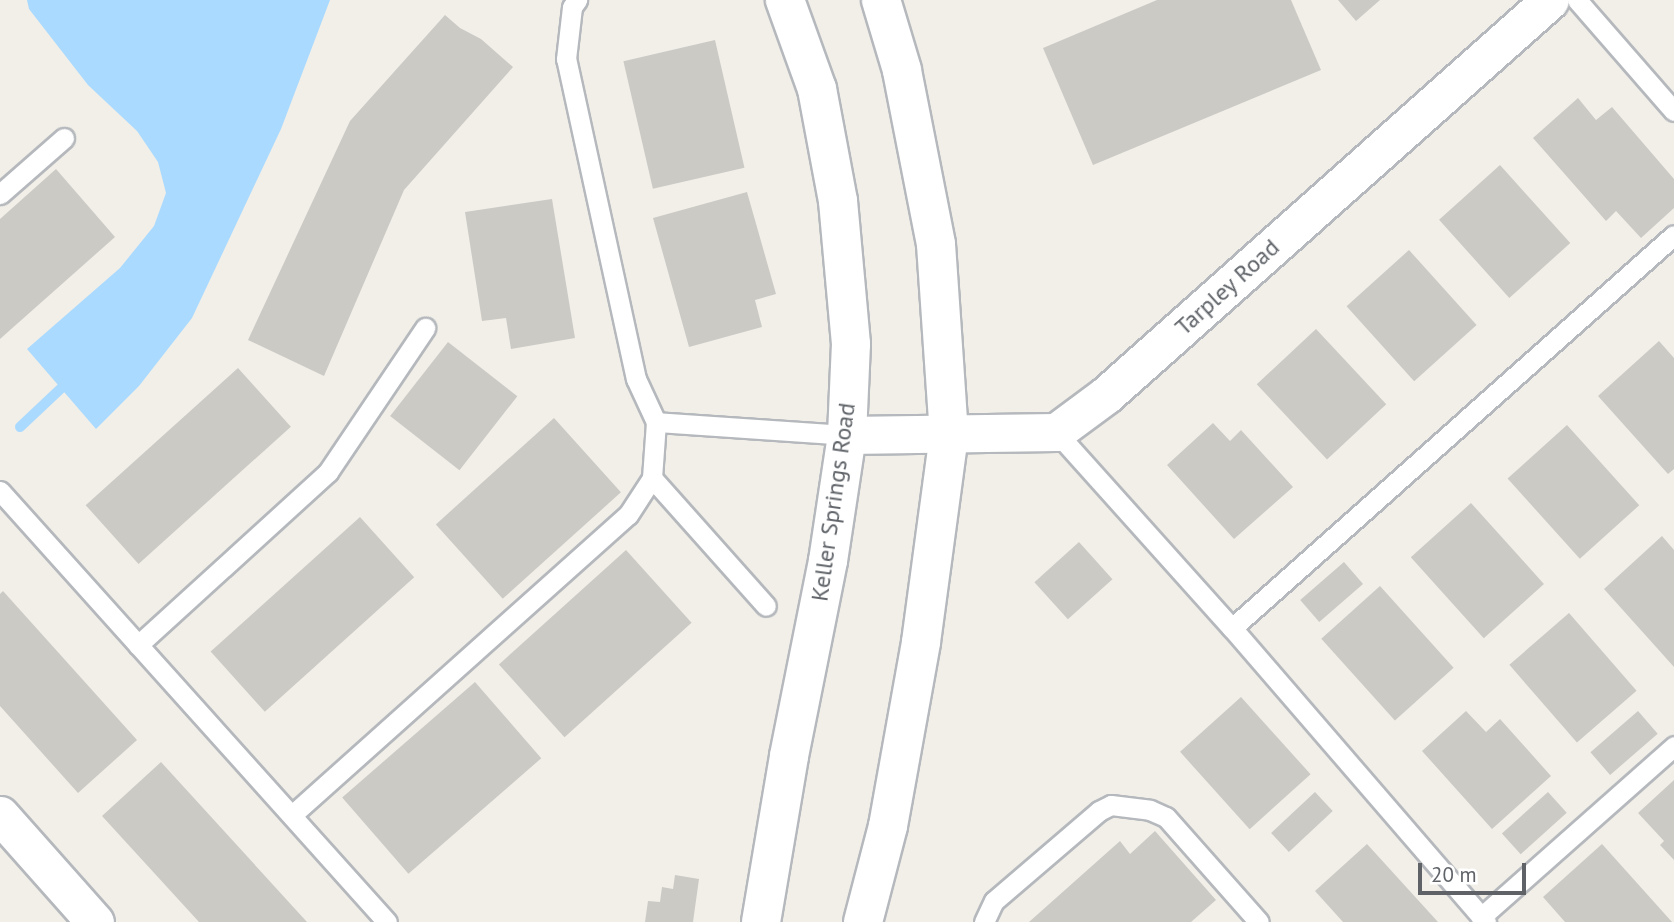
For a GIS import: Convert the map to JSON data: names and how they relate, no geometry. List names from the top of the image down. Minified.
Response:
{"streets":{"main road":["Keller Springs Road"],"street":["Tarpley Road"]},"scale_bar":"20 m"}
